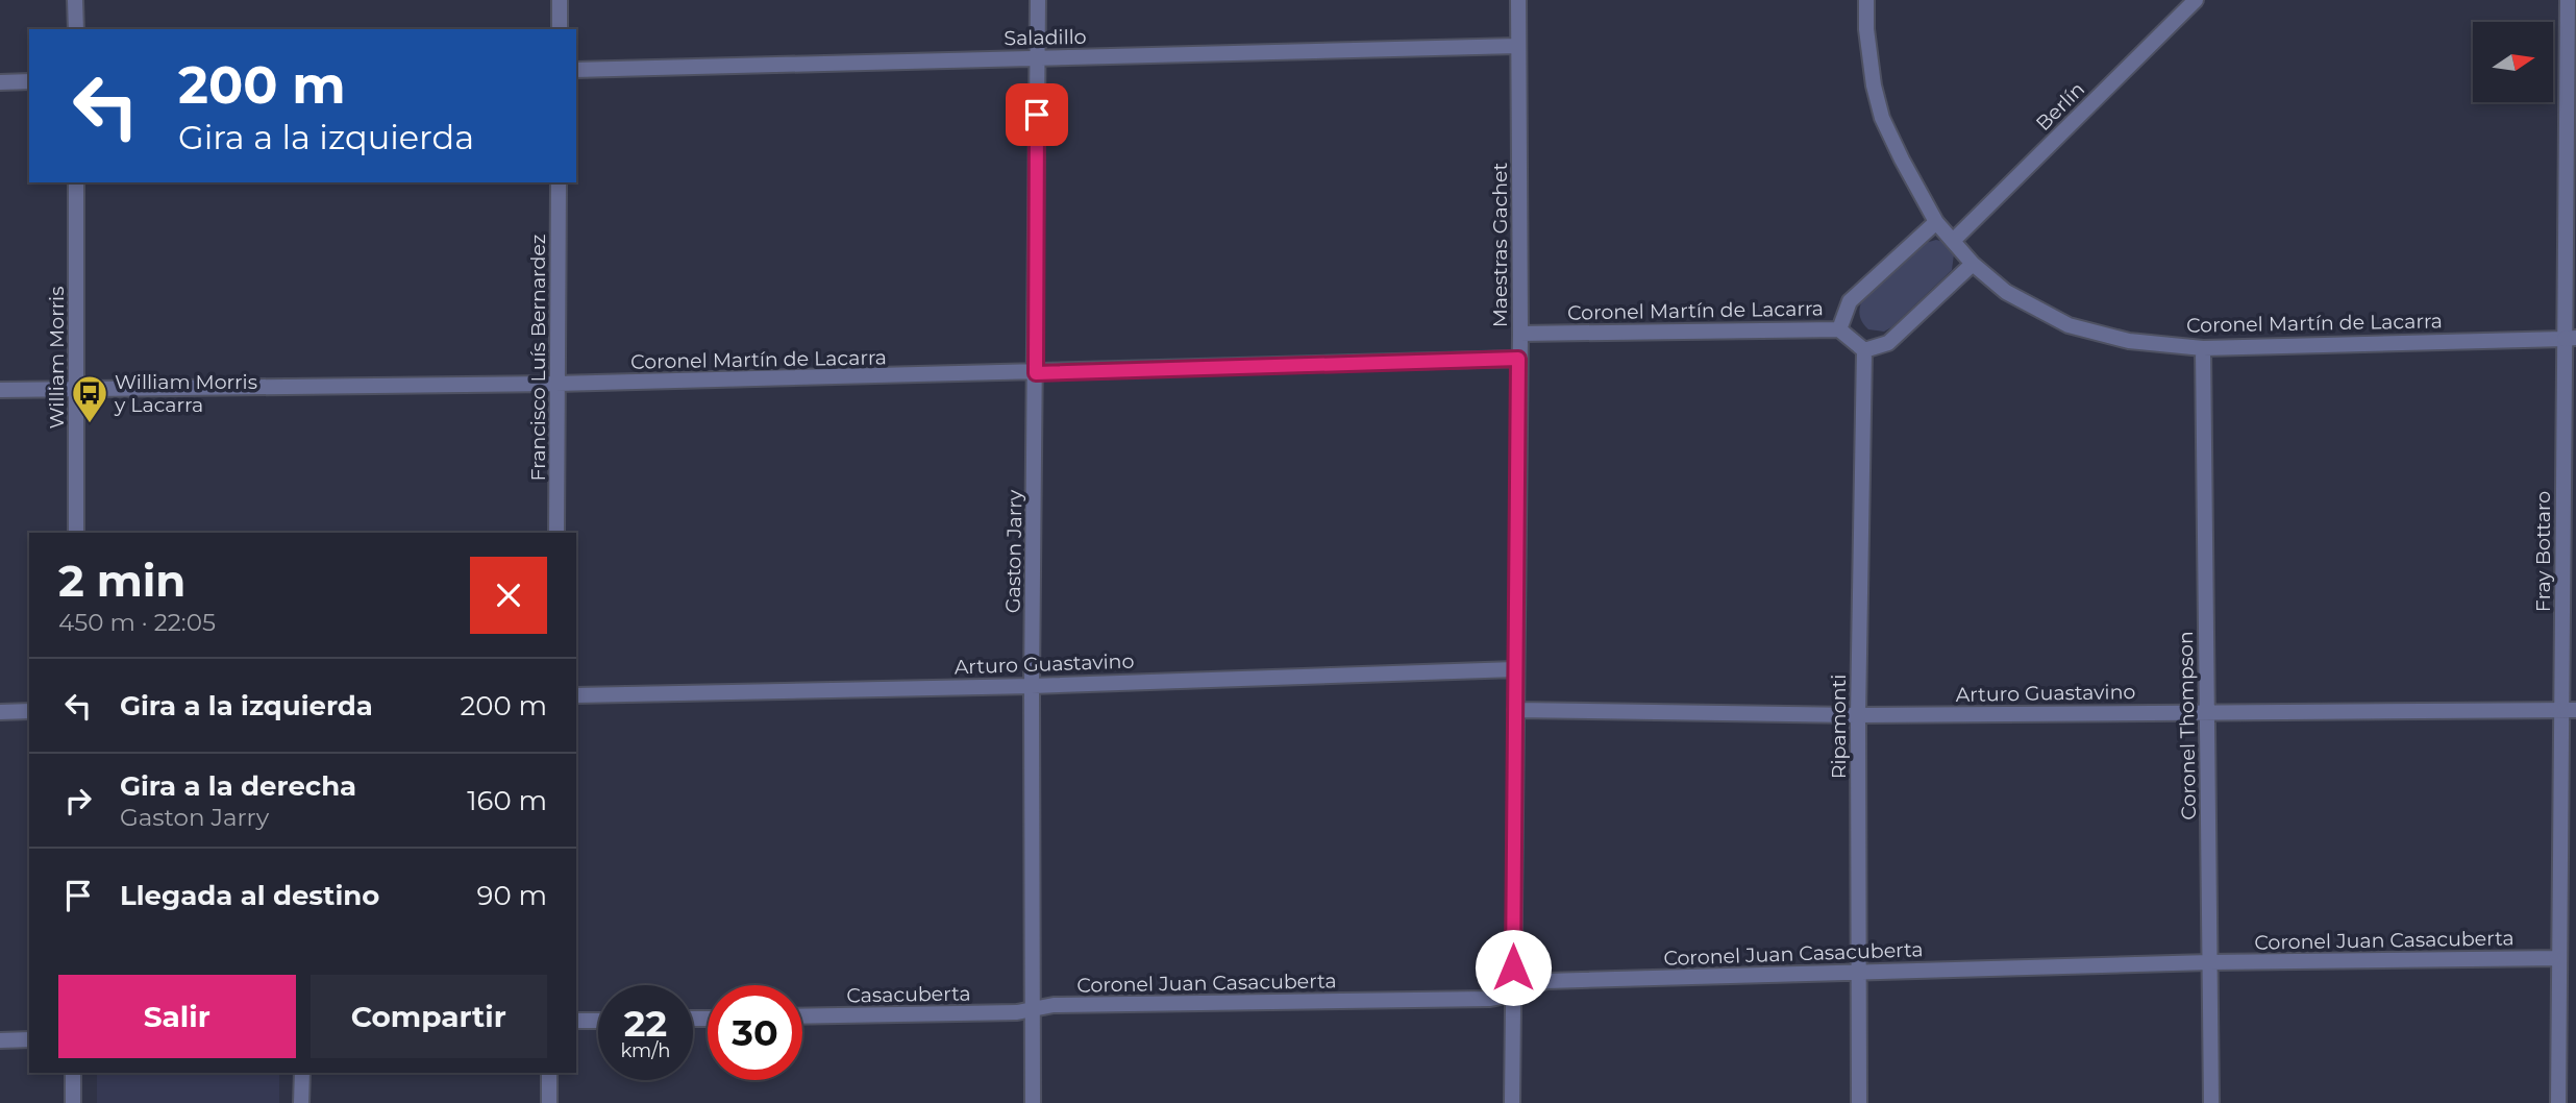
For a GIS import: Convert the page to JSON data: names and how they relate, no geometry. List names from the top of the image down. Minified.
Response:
{"streets":{"street":["Saladillo","Berlín","Maestras Gachet","Coronel Martín de Lacarra","William Morris","Francisco Luís Bernardez","Gaston Jarry","Fray Bottaro","Arturo Guastavino","Coronel Thompson","Ripamonti","Coronel Juan Casacuberta","Casacuberta"]},"crossings":[["Saladillo","Maestras Gachet"],["Saladillo","Gaston Jarry"],["Berlín","Coronel Martín de Lacarra"],["Maestras Gachet","Coronel Martín de Lacarra"],["Maestras Gachet","Arturo Guastavino"],["Maestras Gachet","Coronel Juan Casacuberta"],["Coronel Martín de Lacarra","William Morris"],["Coronel Martín de Lacarra","Francisco Luís Bernardez"],["Coronel Martín de Lacarra","Gaston Jarry"],["Coronel Martín de Lacarra","Fray Bottaro"],["Coronel Martín de Lacarra","Coronel Thompson"],["Coronel Martín de Lacarra","Ripamonti"],["Gaston Jarry","Arturo Guastavino"],["Gaston Jarry","Coronel Juan Casacuberta"],["Gaston Jarry","Casacuberta"],["Fray Bottaro","Arturo Guastavino"],["Fray Bottaro","Coronel Juan Casacuberta"],["Arturo Guastavino","Coronel Thompson"],["Arturo Guastavino","Ripamonti"],["Coronel Thompson","Coronel Juan Casacuberta"],["Ripamonti","Coronel Juan Casacuberta"],["Coronel Juan Casacuberta","Casacuberta"]],"places":{"bus stop":["William Morris y Lacarra"]},"north":"right","page":{"turn":["200 m","Gira a la izquierda"],"heading":["2 min","450 m · 22:05"],"list":[{"name":"Gira a la izquierda","value":"200 m"},{"name":"Gira a la derecha","note":"Gaston Jarry","value":"160 m"},{"name":"Llegada al destino","value":"90 m"}],"buttons":["Salir","Compartir"],"speed":"22 km/h","limit":"30"}}
